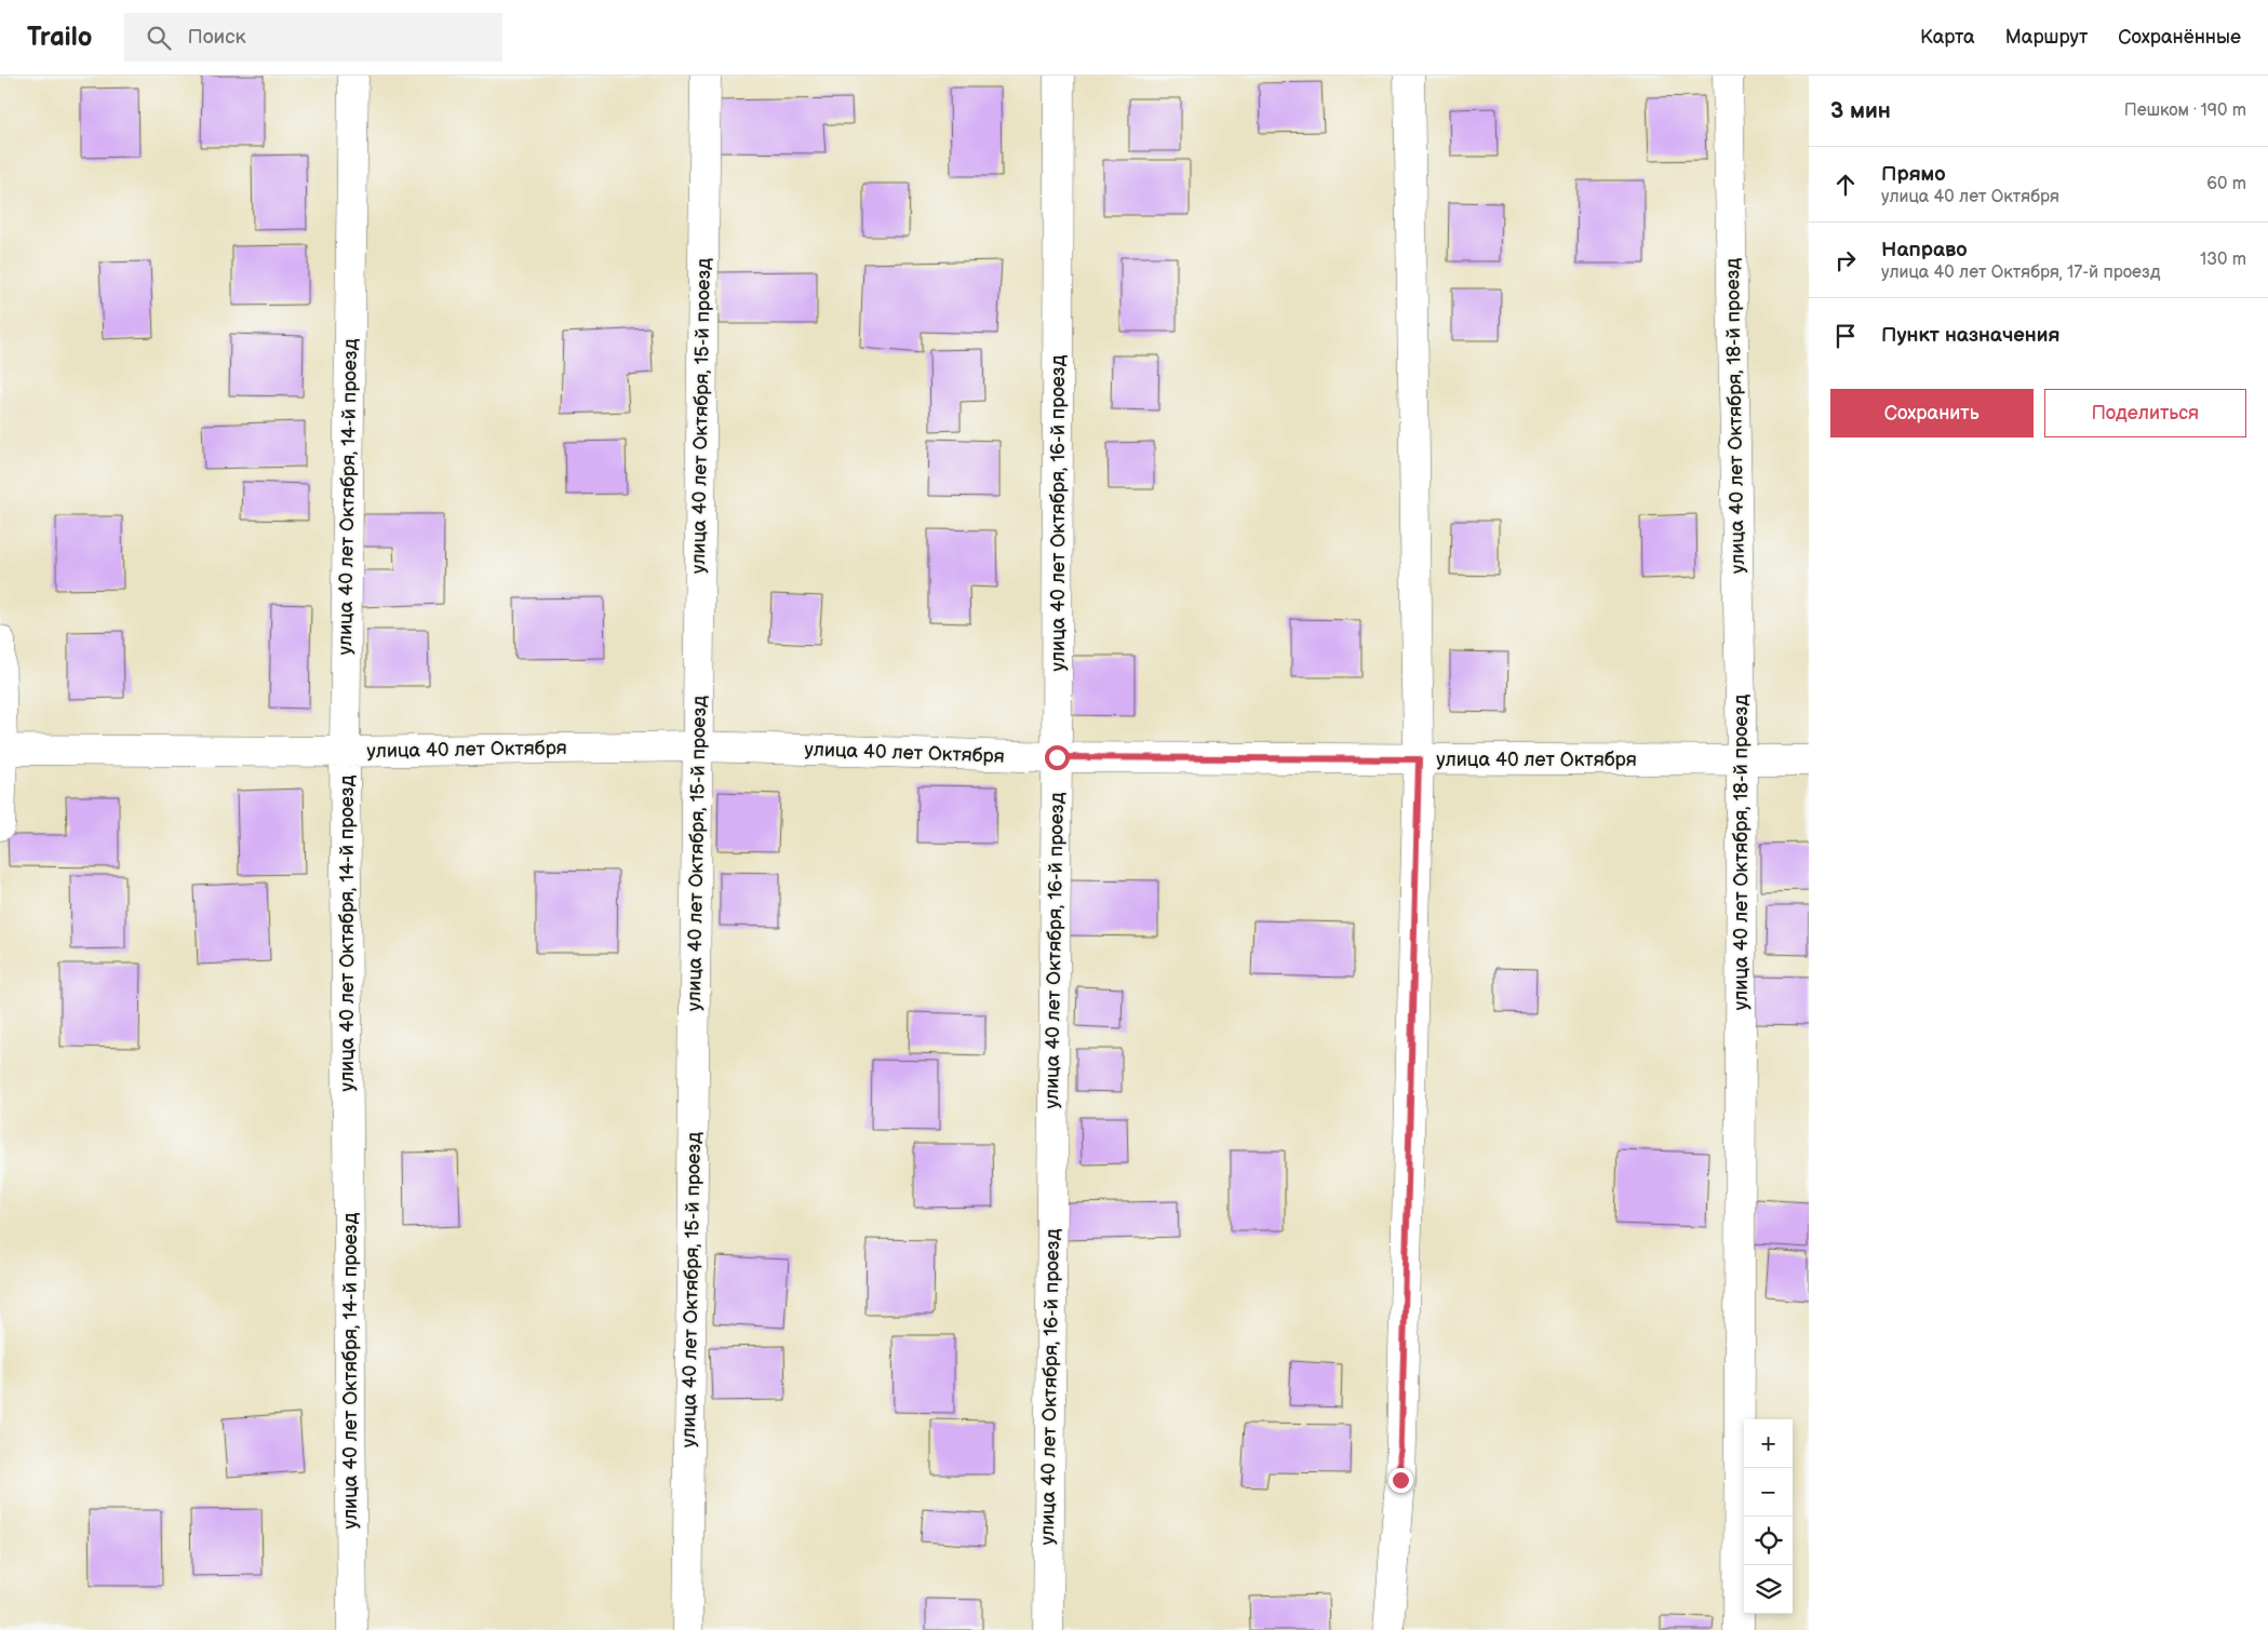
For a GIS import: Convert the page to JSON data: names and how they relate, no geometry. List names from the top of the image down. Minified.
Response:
{"streets":{"street":["улица 40 лет Октября, 15-й проезд","улица 40 лет Октября, 18-й проезд","улица 40 лет Октября, 14-й проезд","улица 40 лет Октября, 16-й проезд","улица 40 лет Октября"]},"crossings":[["улица 40 лет Октября, 15-й проезд","улица 40 лет Октября"],["улица 40 лет Октября, 18-й проезд","улица 40 лет Октября"],["улица 40 лет Октября, 14-й проезд","улица 40 лет Октября"],["улица 40 лет Октября, 16-й проезд","улица 40 лет Октября"]],"page":{"header":"Trailo","search":"Поиск","nav":["Карта","Маршрут","Сохранённые"],"heading":["3 мин","Пешком · 190 m"],"list":[["Прямо","улица 40 лет Октября","60 m"],["Направо","улица 40 лет Октября, 17-й проезд","130 m"],"Пункт назначения"],"buttons":["Сохранить","Поделиться"],"map_buttons":["+","−"]}}
